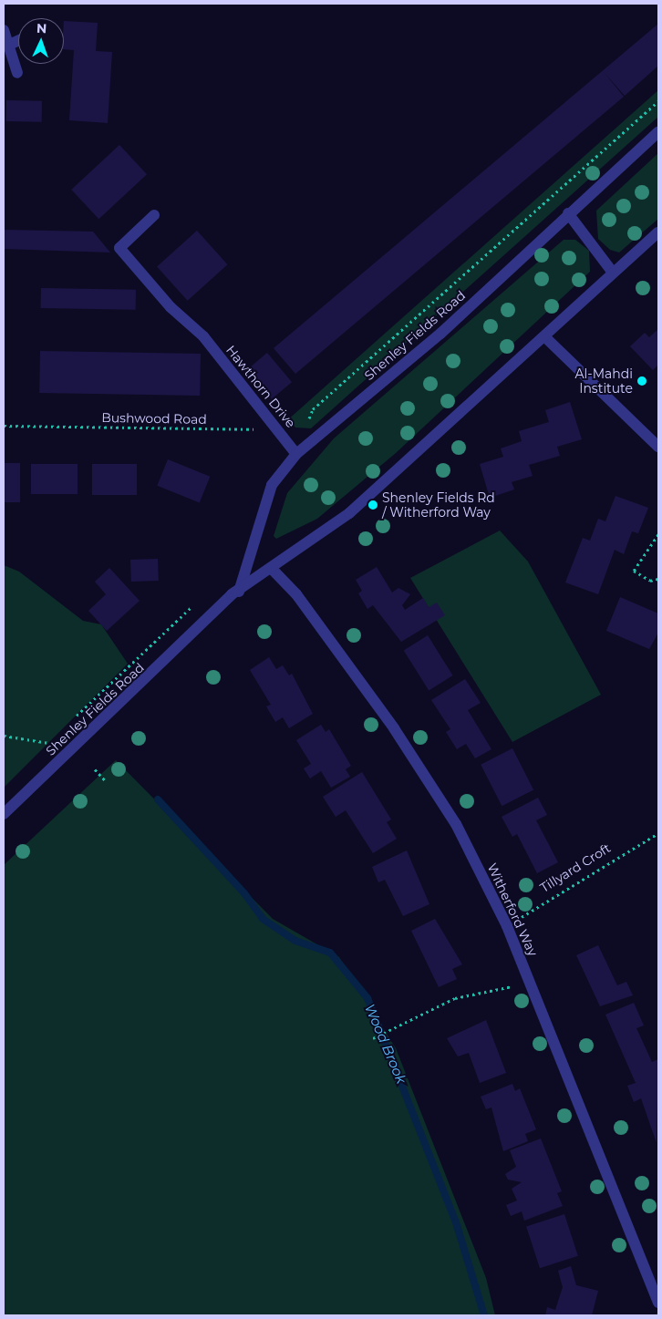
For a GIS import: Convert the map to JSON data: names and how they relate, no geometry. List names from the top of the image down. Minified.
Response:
{"streets":{"street":["Shenley Fields Road","Hawthorn Drive","Witherford Way"],"path":["Bushwood Road","Tillyard Croft"]},"crossings":[["Shenley Fields Road","Hawthorn Drive"],["Shenley Fields Road","Witherford Way"],["Tillyard Croft","Witherford Way"]],"water":["Wood Brook"],"places":["Al-Mahdi Institute","Shenley Fields Rd / Witherford Way"],"north":"top"}
